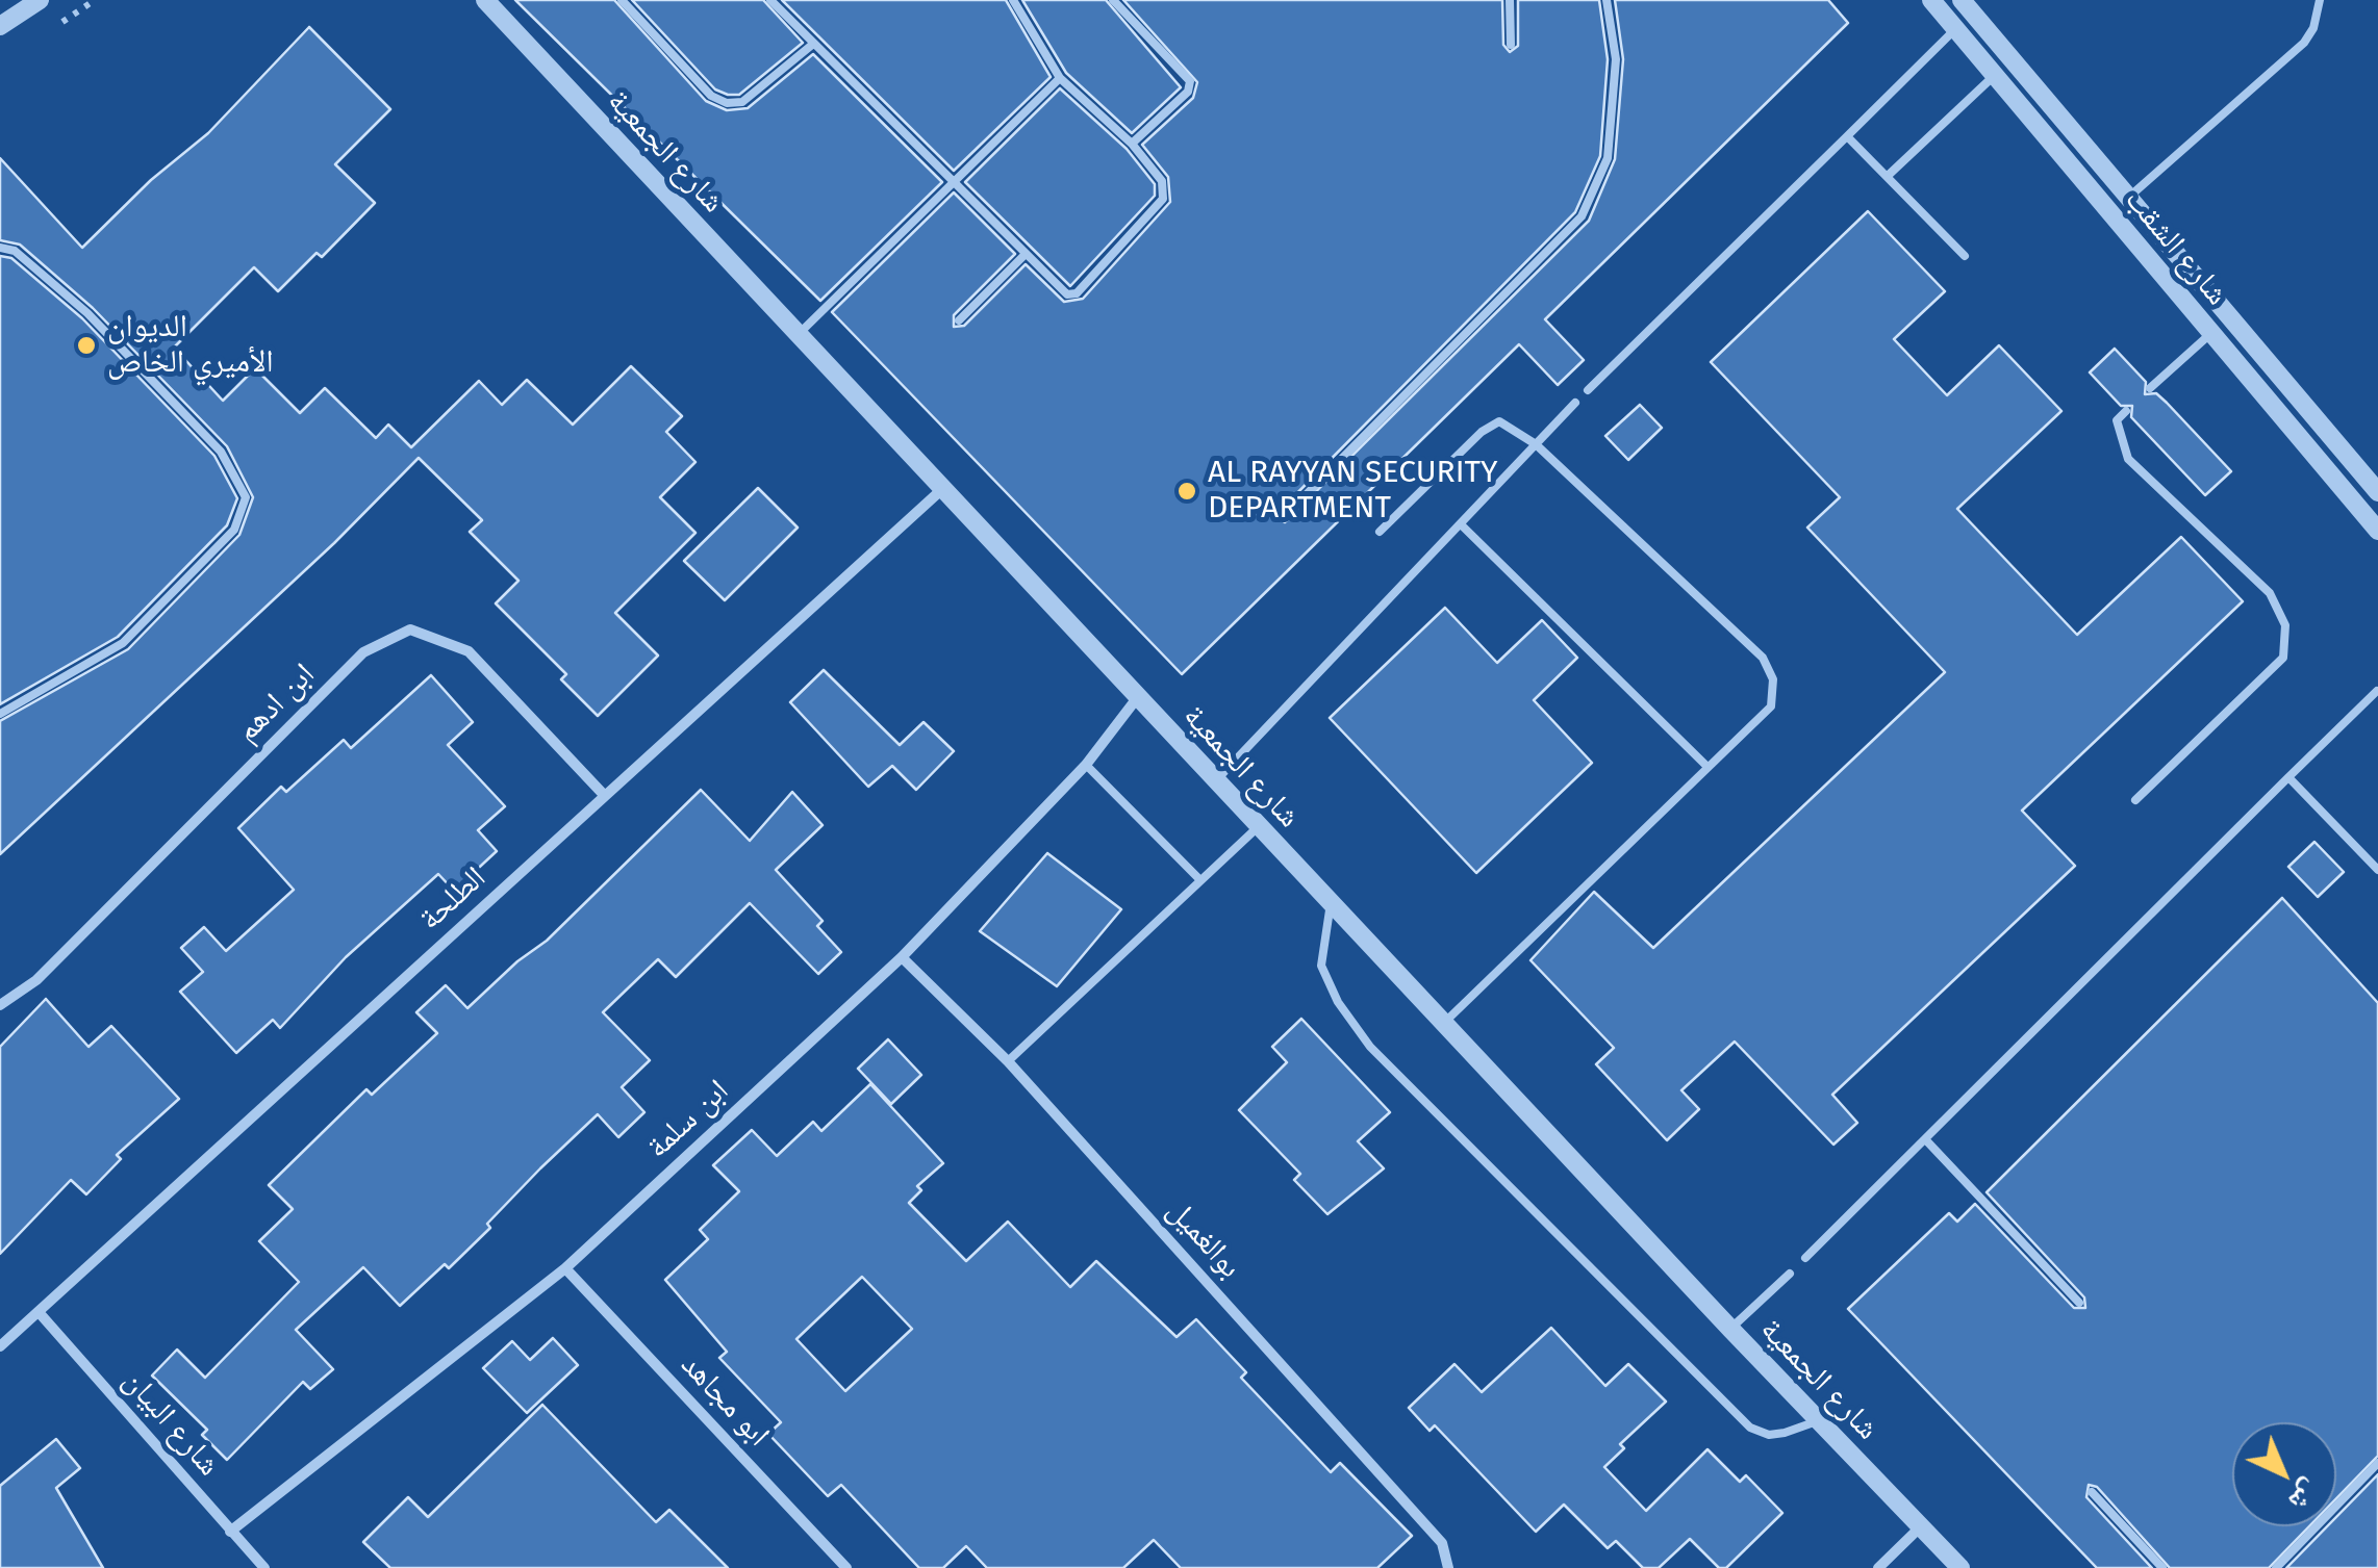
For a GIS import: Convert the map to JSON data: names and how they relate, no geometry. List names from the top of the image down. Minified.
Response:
{"streets":{"street":["شارع الجمعية","شارع الشقب","ابن ادهم","الطلحة","ابن سلمة","بوالغميل","ابو مجاهد","شارع البيان"]},"crossings":[["شارع الجمعية","الطلحة"],["شارع الجمعية","ابن سلمة"],["ابن ادهم","الطلحة"],["الطلحة","شارع البيان"],["ابن سلمة","بوالغميل"],["ابن سلمة","ابو مجاهد"],["ابن سلمة","شارع البيان"]],"places":["الديوان الأميري الخاص","AL RAYYAN SECURITY DEPARTMENT"],"north":"bottom right"}
